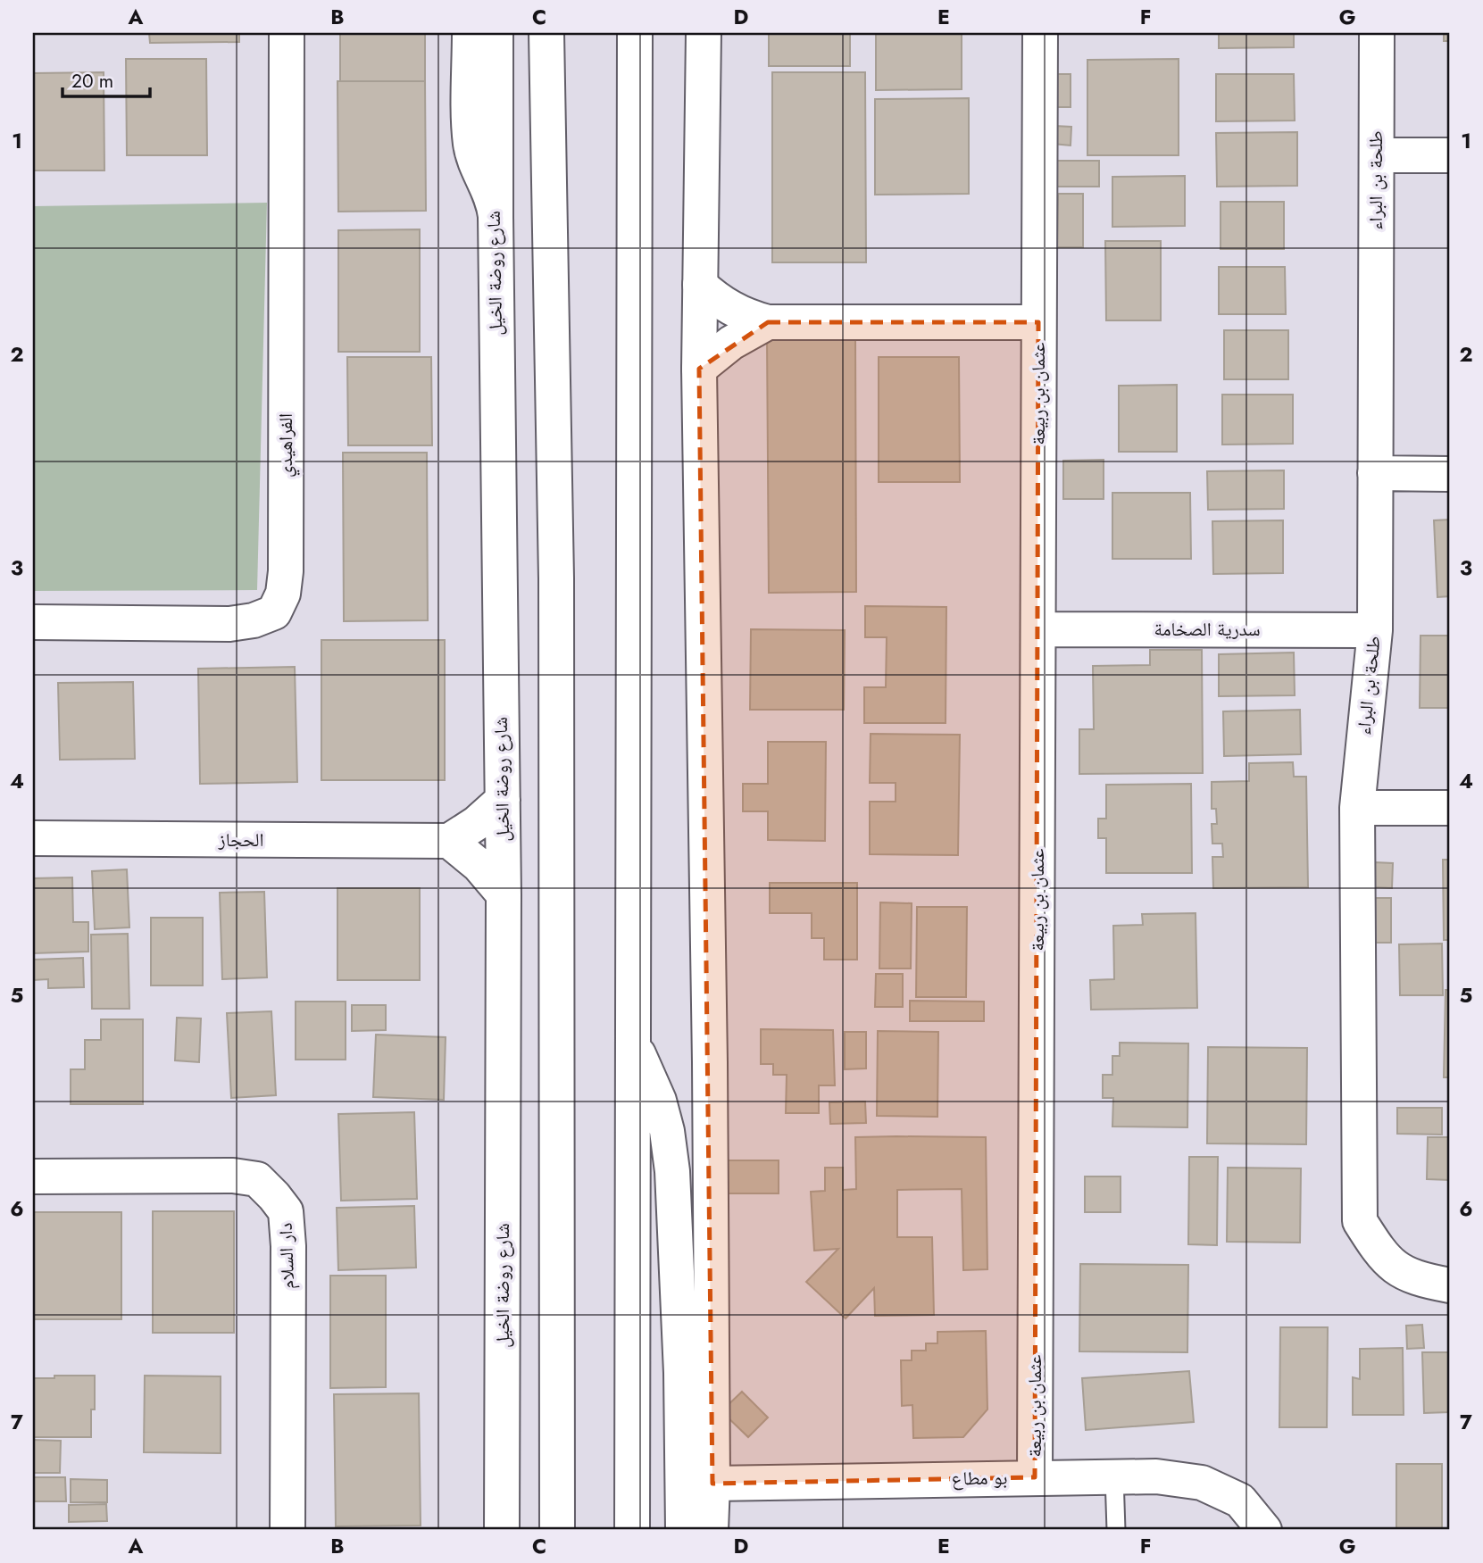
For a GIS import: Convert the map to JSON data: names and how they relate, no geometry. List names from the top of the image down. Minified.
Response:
{"streets":{"street":["طلحة بن البراء","شارع روضة الخيل","عثمان بن ربيعة","الفراهيدي","سدرية الصخامة","الحجاز","دار السلام","بو مطاع"]},"crossings":[["طلحة بن البراء","سدرية الصخامة"],["عثمان بن ربيعة","سدرية الصخامة"],["عثمان بن ربيعة","بو مطاع"]],"scale_bar":"20 m","grid":{"columns":["A","B","C","D","E","F","G"],"rows":["1","2","3","4","5","6","7"]}}
